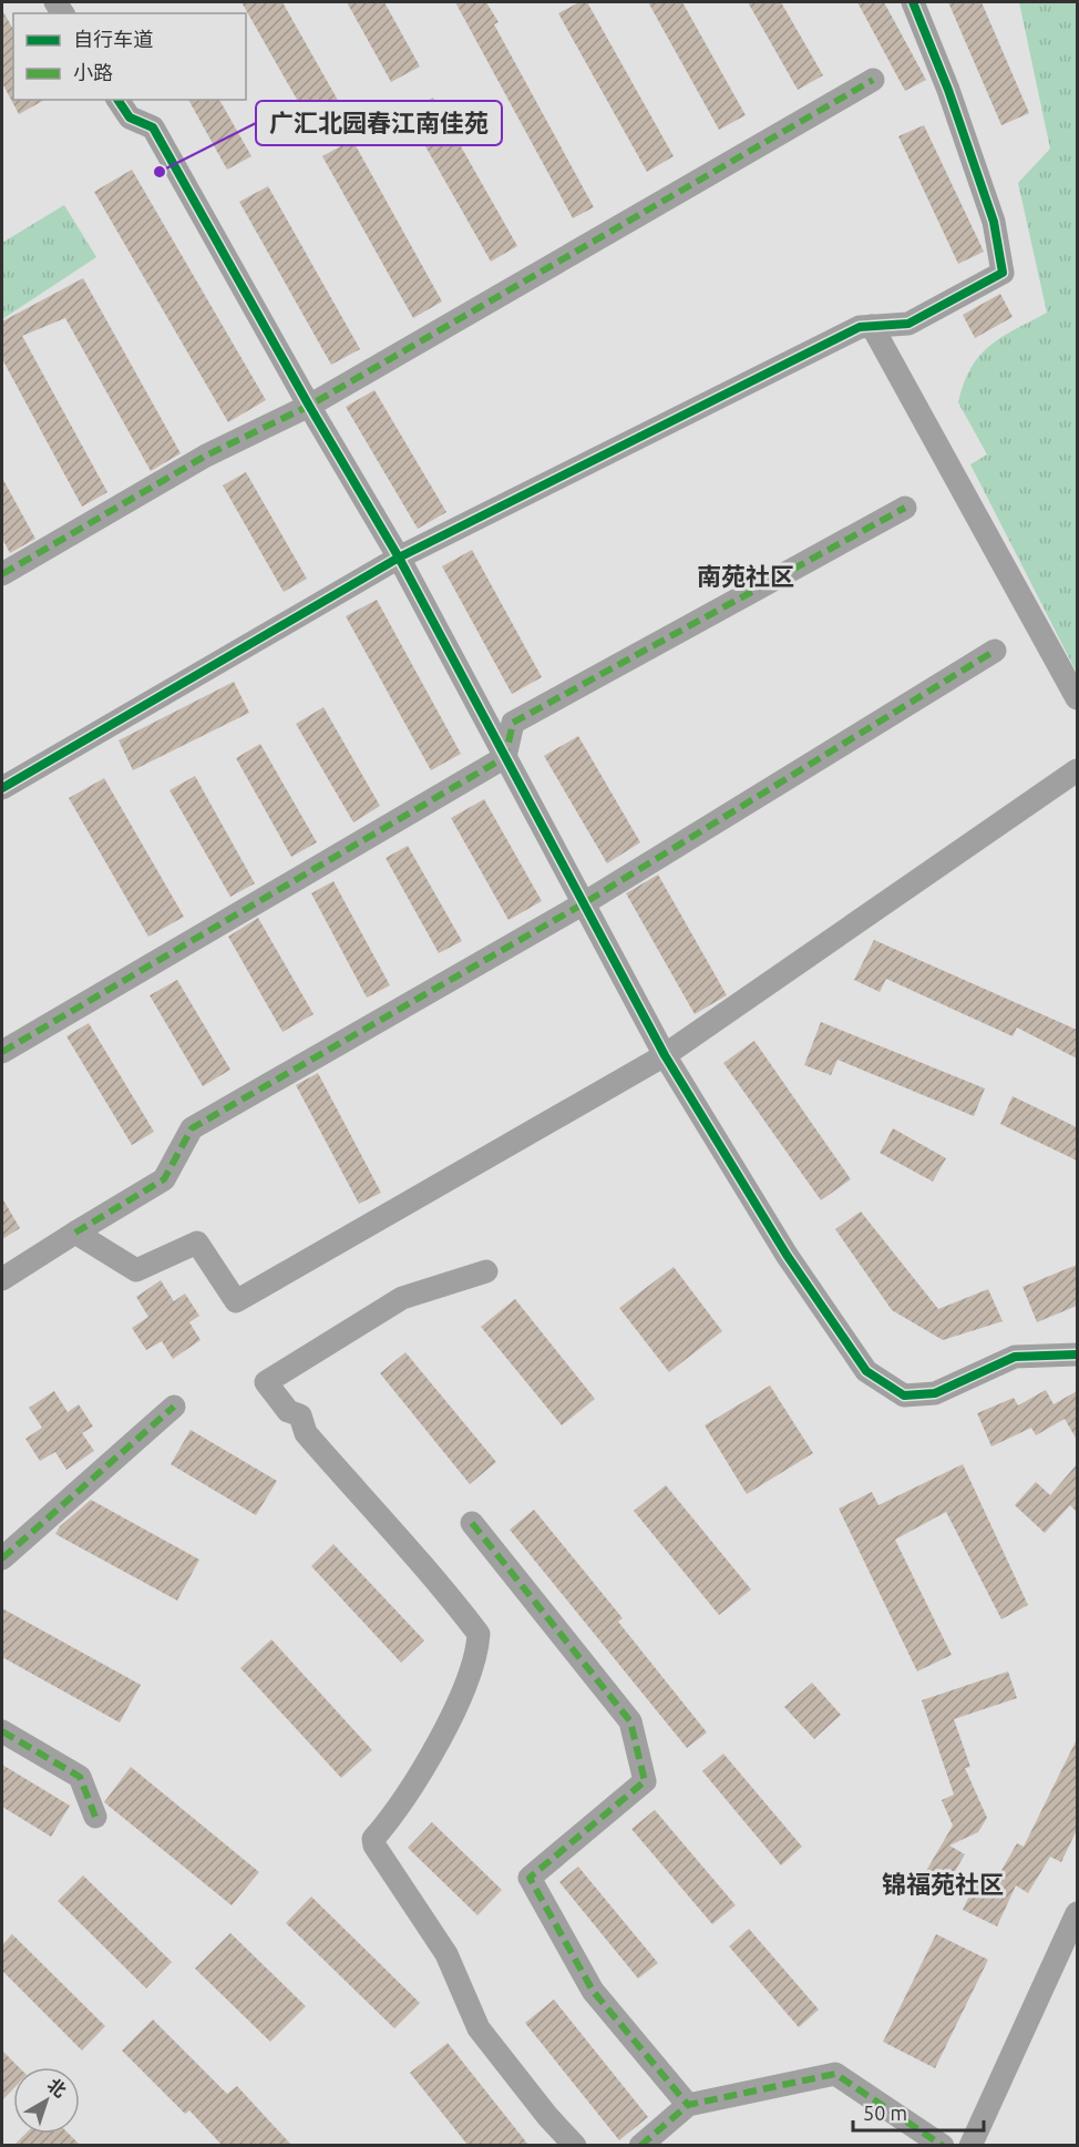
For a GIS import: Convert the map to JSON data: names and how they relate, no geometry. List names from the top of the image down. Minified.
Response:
{"districts":["南苑社区","锦福苑社区"],"places":["广汇北园春江南佳苑"],"legend":["自行车道","小路"],"scale_bar":"50 m","north":"top right"}
